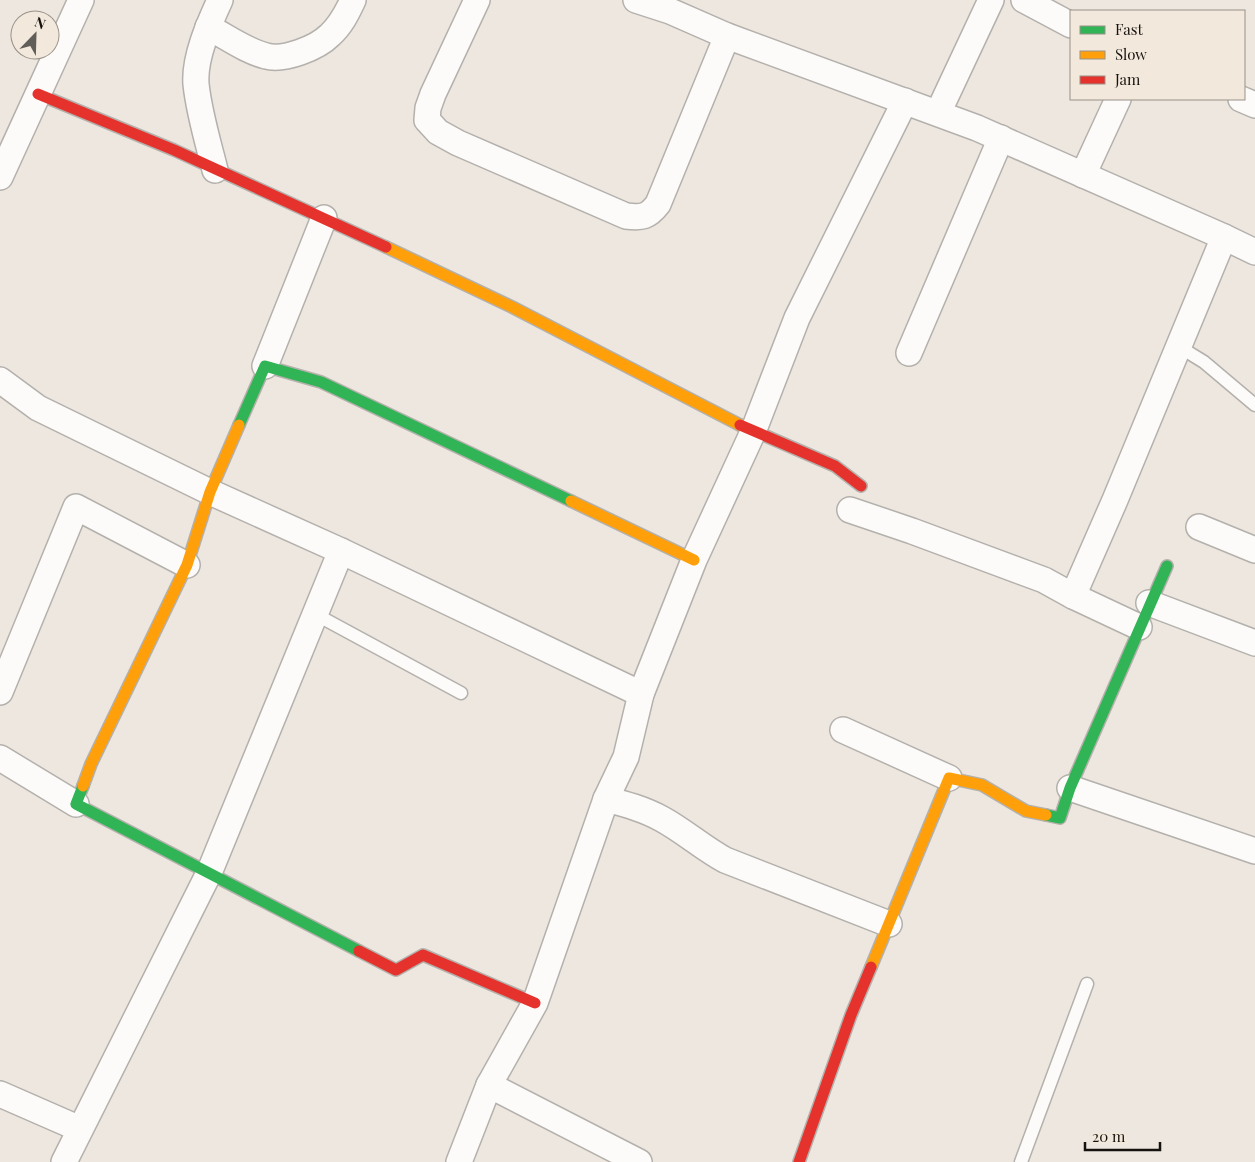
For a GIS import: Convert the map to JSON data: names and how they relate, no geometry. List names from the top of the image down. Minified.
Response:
{"legend":["Fast","Slow","Jam"],"scale_bar":"20 m","north":"top right"}
